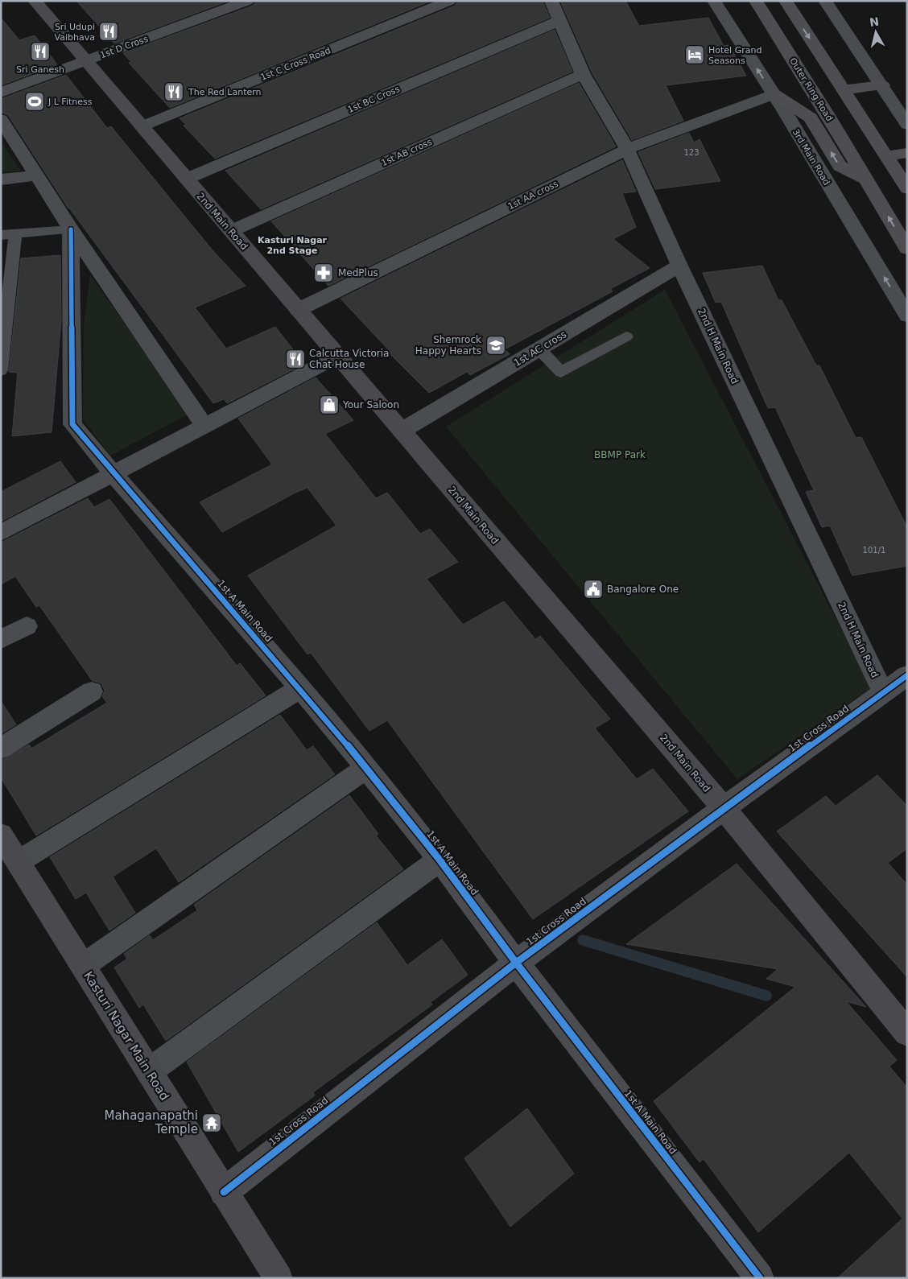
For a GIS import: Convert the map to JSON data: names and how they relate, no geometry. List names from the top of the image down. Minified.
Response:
{"streets":{"highway":["Outer Ring Road"],"main road":["2nd Main Road","Kasturi Nagar Main Road"],"street":["1st D Cross","1st C Cross Road","1st BC Cross","1st AB cross","3rd Main Road","1st AA cross","2nd H Main Road","1st AC cross","1st A Main Road","1st Cross Road"]},"crossings":[["1st D Cross","2nd Main Road"],["1st C Cross Road","2nd Main Road"],["1st BC Cross","2nd Main Road"],["1st BC Cross","2nd H Main Road"],["1st AB cross","2nd Main Road"],["1st AB cross","2nd H Main Road"],["3rd Main Road","1st AA cross"],["1st AA cross","2nd Main Road"],["1st AA cross","2nd H Main Road"],["2nd Main Road","1st AC cross"],["2nd Main Road","1st Cross Road"],["2nd H Main Road","1st AC cross"],["2nd H Main Road","1st Cross Road"],["1st A Main Road","1st Cross Road"],["1st Cross Road","Kasturi Nagar Main Road"]],"districts":["Kasturi Nagar 2nd Stage"],"parks":["BBMP Park"],"places":{"restaurant":["Sri Udupi Vaibhava","Sri Ganesh","The Red Lantern","Calcutta Victoria Chat House"],"hotel":["Hotel Grand Seasons"],"sports":["J L Fitness"],"pharmacy":["MedPlus"],"school or university":["Shemrock Happy Hearts"],"shop":["Your Saloon"],"public building":["Bangalore One"],"temple":["Mahaganapathi Temple"]},"house_numbers":["123","101/1"],"north":"top"}
